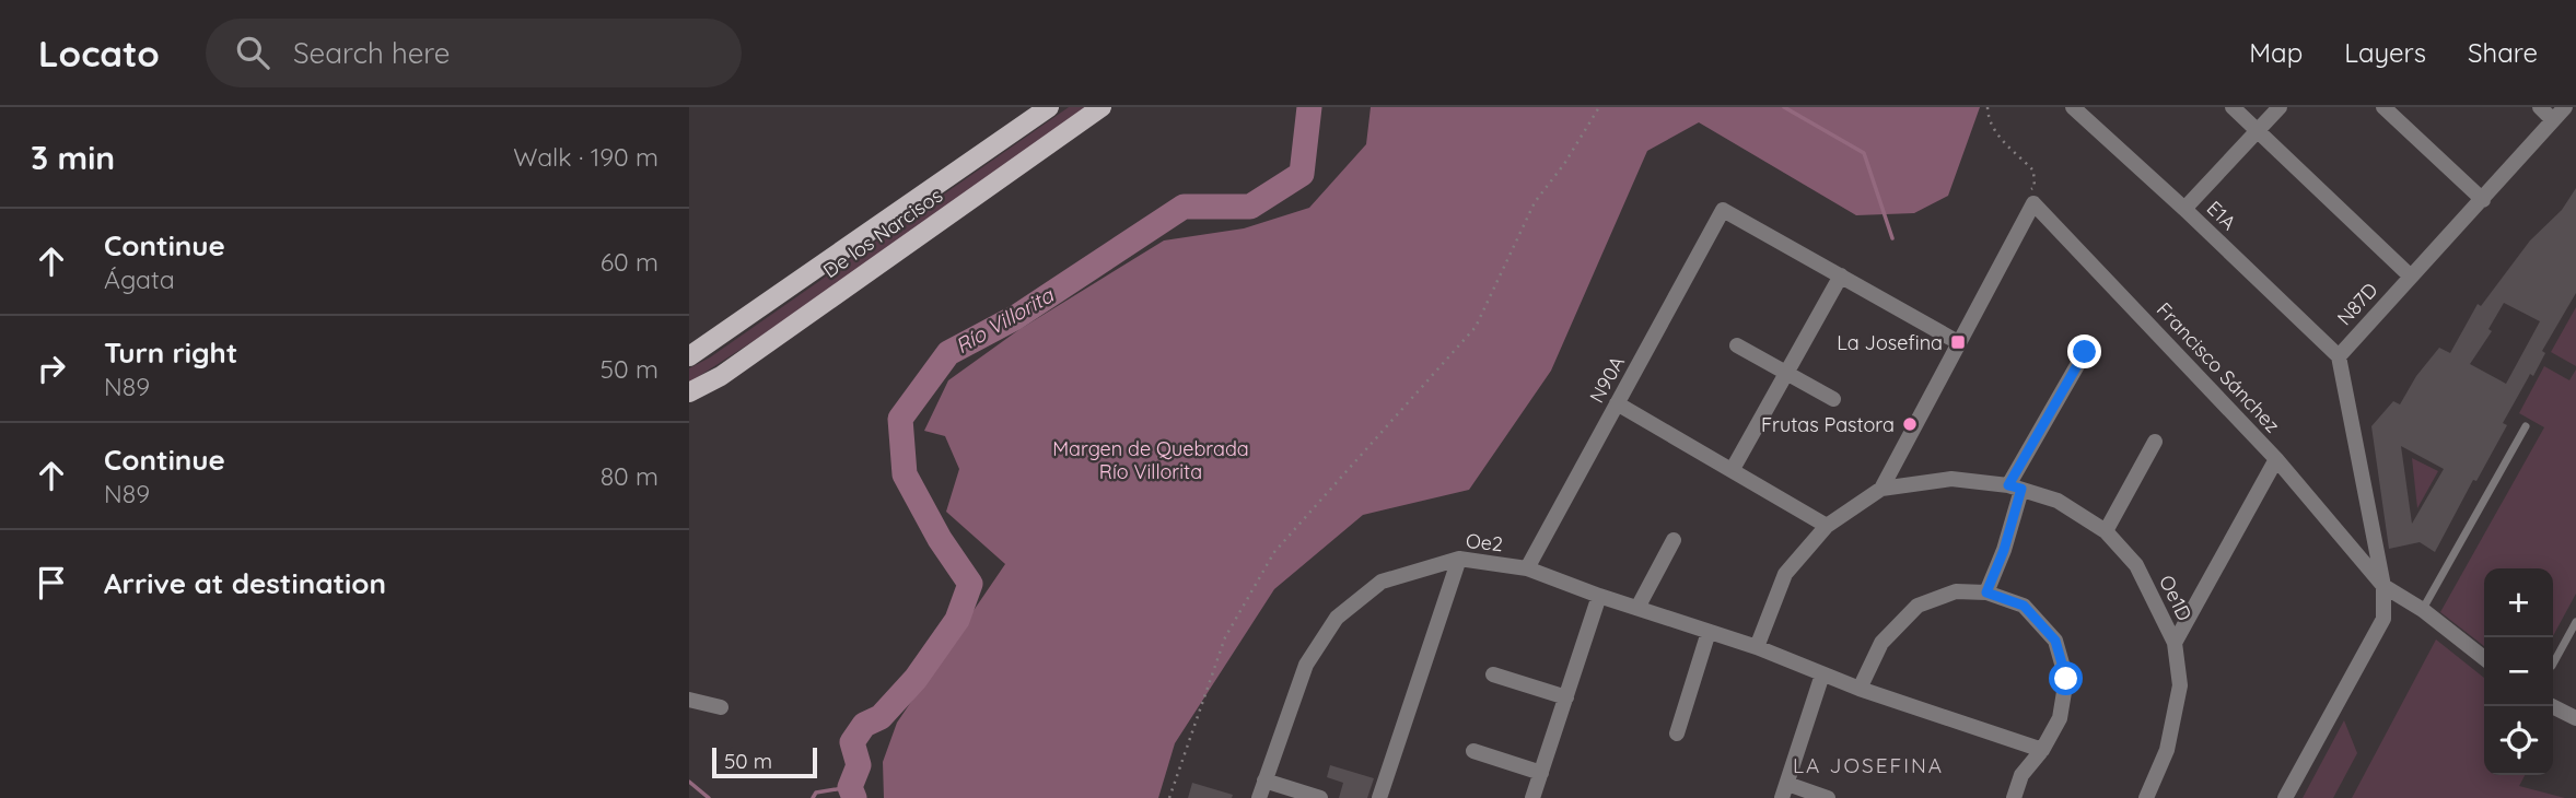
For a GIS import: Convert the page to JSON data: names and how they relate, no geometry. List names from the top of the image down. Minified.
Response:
{"streets":{"main road":["De los Narcisos"],"street":["E1A","N87D","Francisco Sánchez","N90A","Oe2","Oe1D"]},"crossings":[["E1A","N87D"],["N87D","Francisco Sánchez"],["N90A","Oe2"]],"districts":["LA JOSEFINA"],"water":["Río Villorita"],"parks":["Margen de Quebrada Río Villorita"],"places":{"transit":["La Josefina"],"other":["Frutas Pastora"]},"scale_bar":"50 m","page":{"header":"Locato","search":"Search here","nav":["Map","Layers","Share"],"heading":["3 min","Walk · 190 m"],"list":[["Continue","Ágata","60 m"],["Turn right","N89","50 m"],["Continue","N89","80 m"],"Arrive at destination"],"map_buttons":["+","−"],"scale":"50 m"}}
